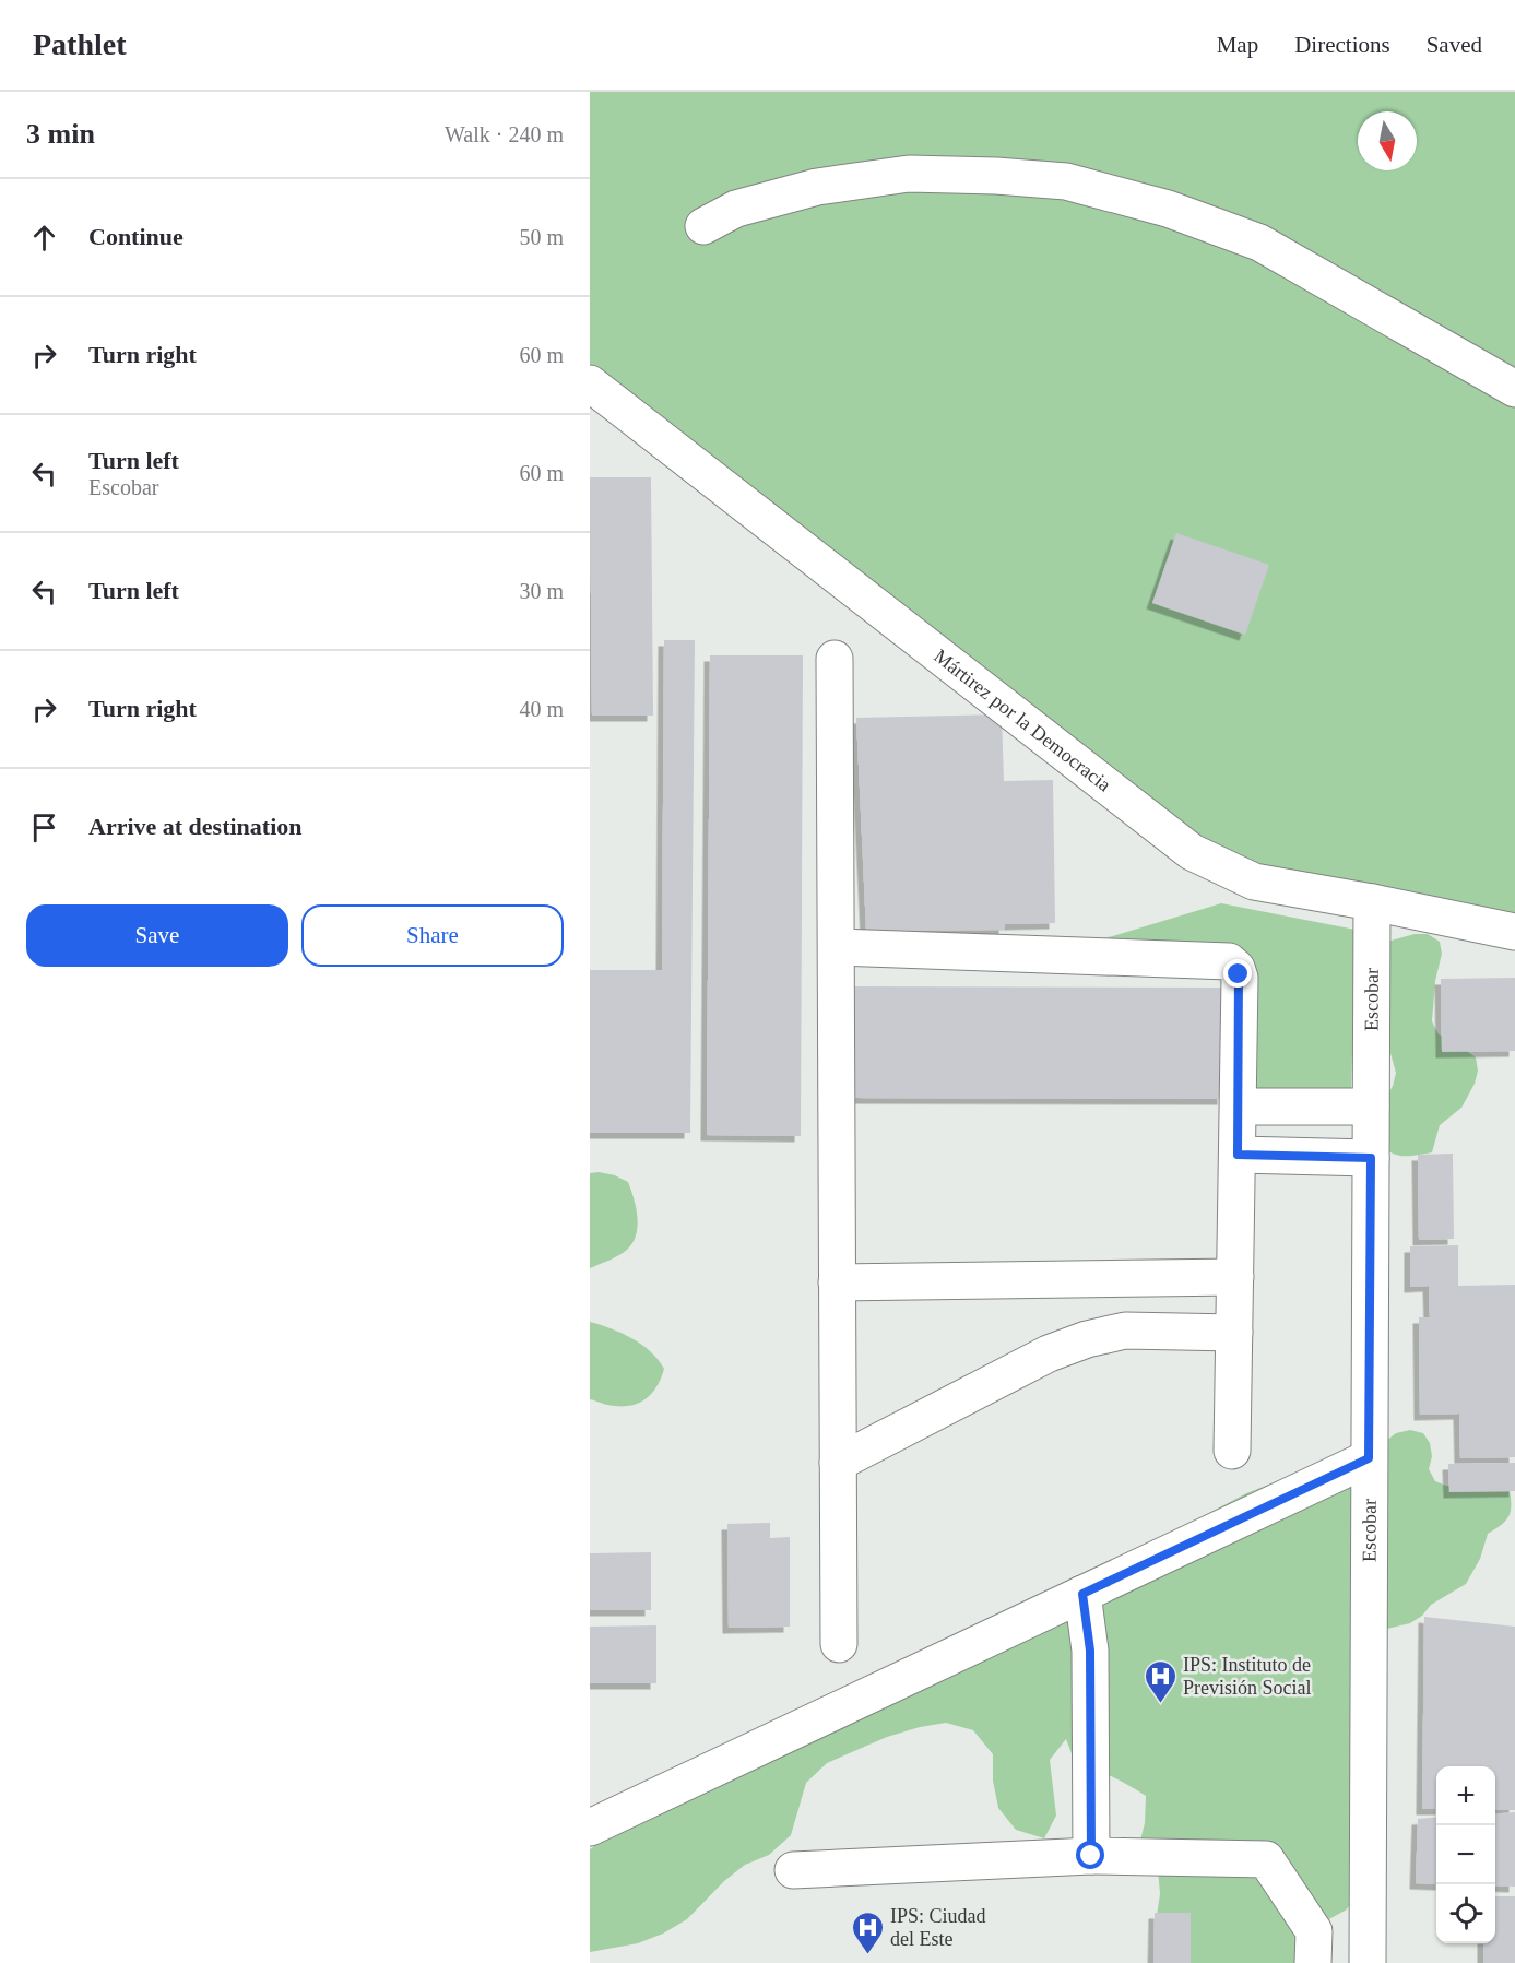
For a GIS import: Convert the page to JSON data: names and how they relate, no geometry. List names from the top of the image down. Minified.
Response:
{"streets":{"street":["Mártirez por la Democracia","Escobar"]},"crossings":[["Mártirez por la Democracia","Escobar"]],"places":{"hospital":["IPS: Instituto de Previsión Social","IPS: Ciudad del Este"]},"north":"bottom","page":{"header":"Pathlet","nav":["Map","Directions","Saved"],"heading":["3 min","Walk · 240 m"],"list":[["Continue","50 m"],["Turn right","60 m"],["Turn left","Escobar","60 m"],["Turn left","30 m"],["Turn right","40 m"],"Arrive at destination"],"buttons":["Save","Share"],"map_buttons":["+","−"]}}
